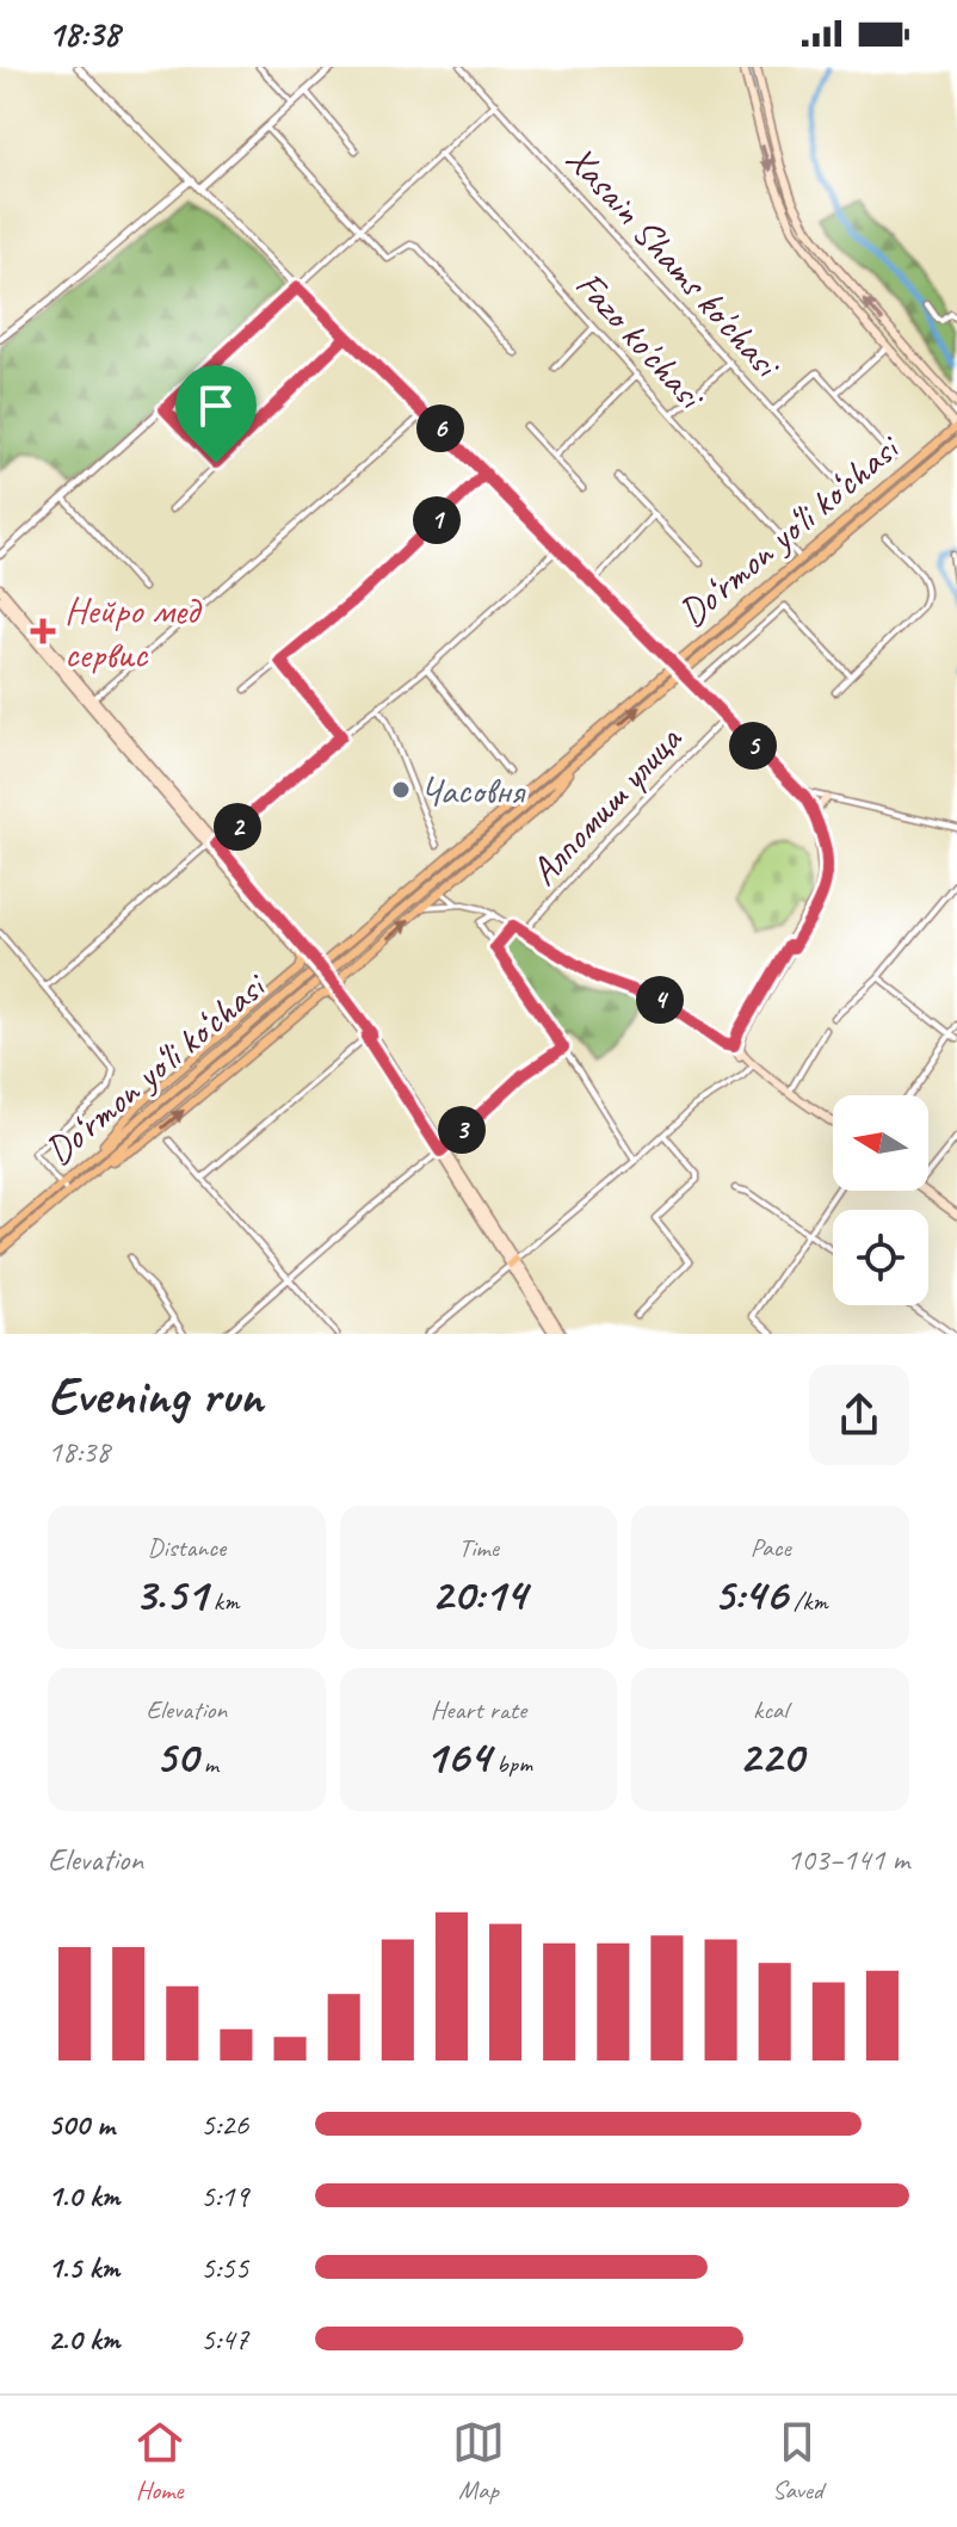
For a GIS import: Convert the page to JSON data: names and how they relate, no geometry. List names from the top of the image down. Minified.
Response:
{"streets":{"main road":["Do‘rmon yo‘li ko‘chasi"],"street":["Xasain Shams ko'chasi","Fazo ko'chasi","Алпомиш улица"]},"crossings":[["Fazo ko'chasi","Do‘rmon yo‘li ko‘chasi"]],"places":{"health":["Нейро мед сервис"],"other":["Часовня"]},"north":"left","page":{"status":"18:38","pins":["6","1","5","2","4","3"],"heading":["Evening run","18:38"],"stats":[["Distance","3.51 km"],["Time","20:14"],["Pace","5:46 /km"],["Elevation","50 m"],["Heart rate","164 bpm"],["kcal","220"]],"chart":["Elevation","103–141 m"],"list":[{"name":"500 m","note":"5:26"},{"name":"1.0 km","note":"5:19"},{"name":"1.5 km","note":"5:55"},{"name":"2.0 km","note":"5:47"}],"tabs":["Home","Map","Saved"]}}
